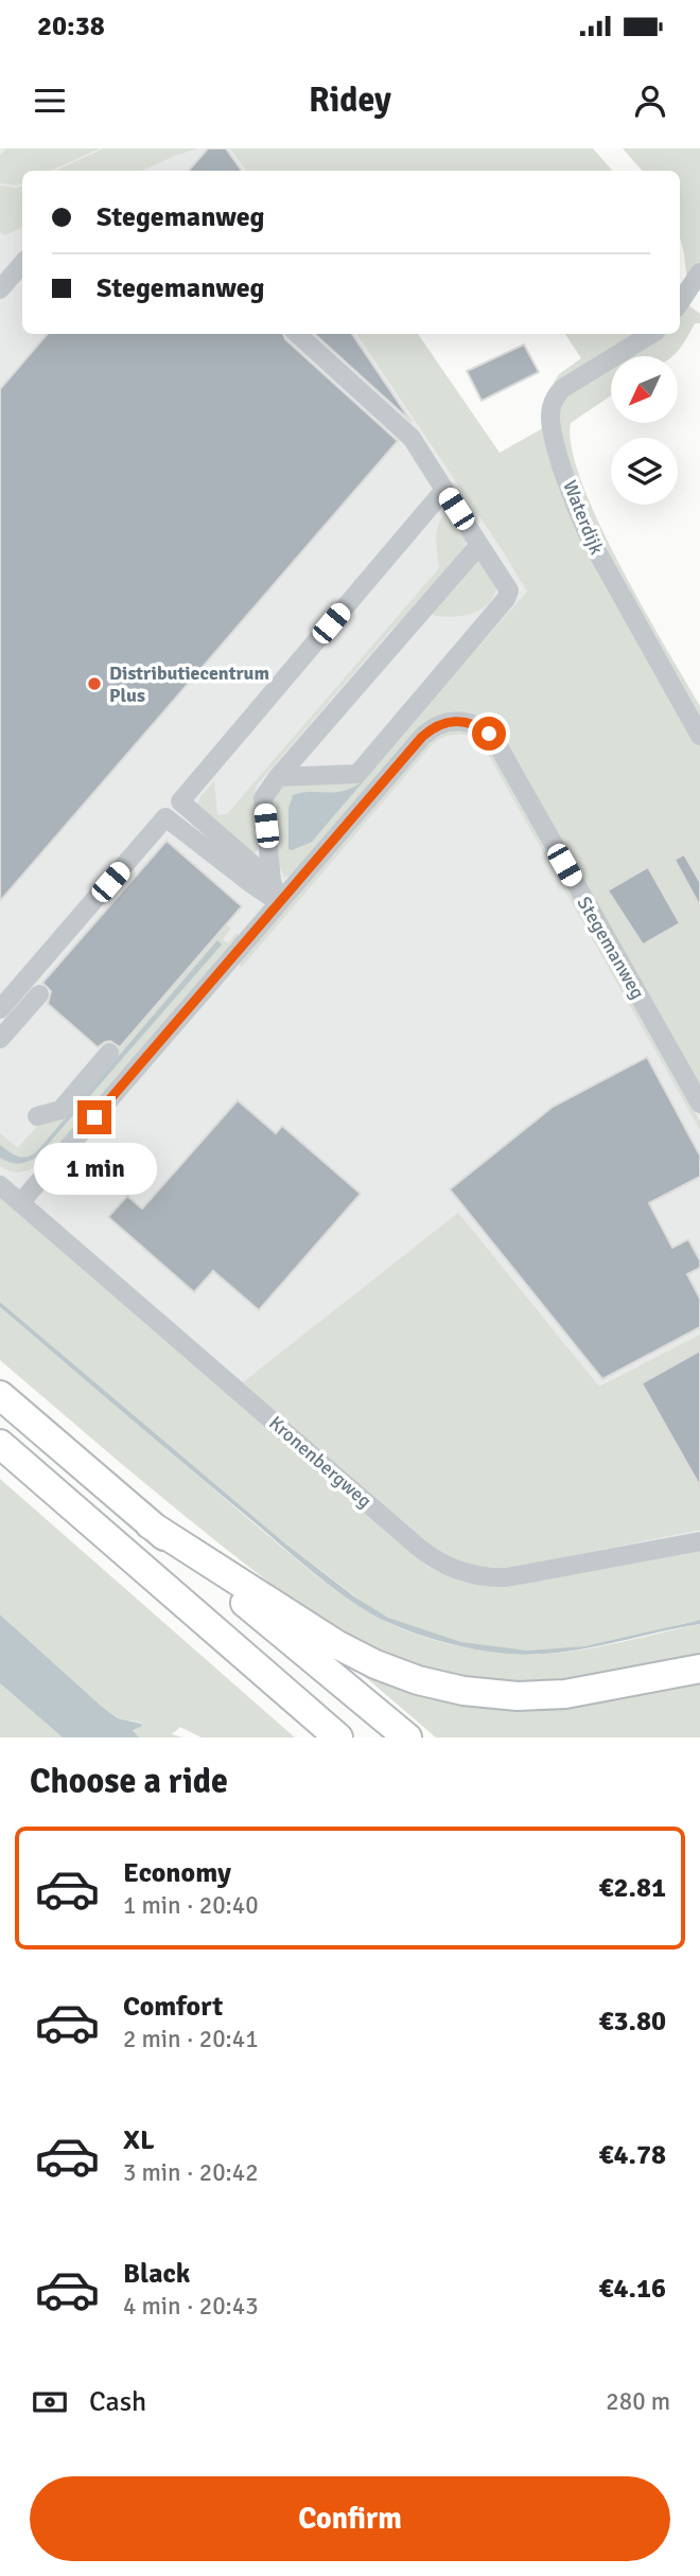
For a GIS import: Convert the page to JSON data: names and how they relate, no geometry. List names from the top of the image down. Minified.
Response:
{"streets":{"street":["Waterdijk","Stegemanweg","Kronenbergweg"]},"crossings":[["Stegemanweg","Kronenbergweg"]],"places":["Distributiecentrum Plus"],"north":"bottom left","page":{"status":"20:38","header":"Ridey","banner":["Stegemanweg","Stegemanweg"],"bubble":"1 min","heading":"Choose a ride","list":[{"name":"Economy","note":"1 min · 20:40","value":"€2.81"},{"name":"Comfort","note":"2 min · 20:41","value":"€3.80"},{"name":"XL","note":"3 min · 20:42","value":"€4.78"},{"name":"Black","note":"4 min · 20:43","value":"€4.16"}],"pay":["Cash","280 m"],"buttons":"Confirm"}}
